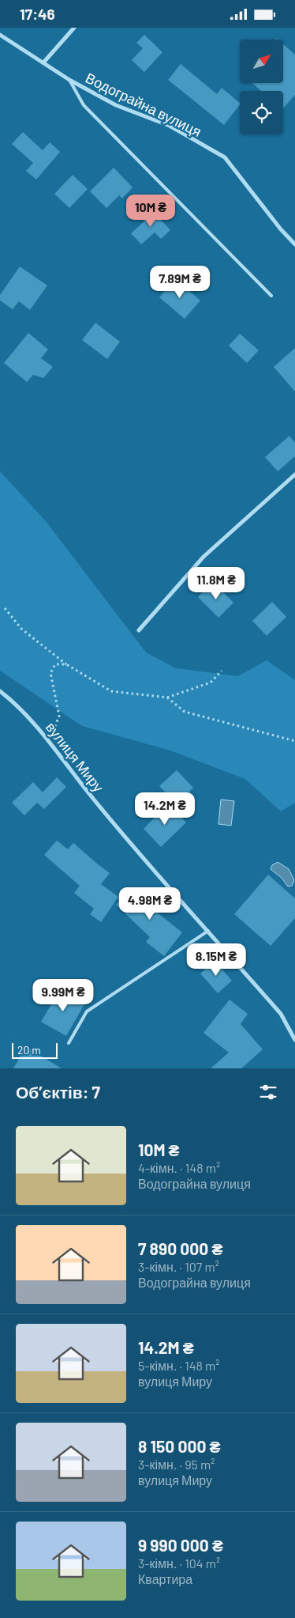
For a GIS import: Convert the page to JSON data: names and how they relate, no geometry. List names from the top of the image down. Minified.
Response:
{"streets":{"street":["Водограйна вулиця","вулиця Миру"]},"scale_bar":"20 m","north":"top right","page":{"status":"17:46","price":["10M ₴","7.89M ₴","11.8M ₴","14.2M ₴","4.98M ₴","8.15M ₴","9.99M ₴"],"scale":"20 m","heading":"Об’єктів: 7","list":[{"name":"10M ₴","note":"4-кімн. · 148 m² · Водограйна вулиця"},{"name":"7 890 000 ₴","note":"3-кімн. · 107 m² · Водограйна вулиця"},{"name":"14.2M ₴","note":"5-кімн. · 148 m² · вулиця Миру"},{"name":"8 150 000 ₴","note":"3-кімн. · 95 m² · вулиця Миру"},{"name":"9 990 000 ₴","note":"3-кімн. · 104 m² · Квартира"}]}}
